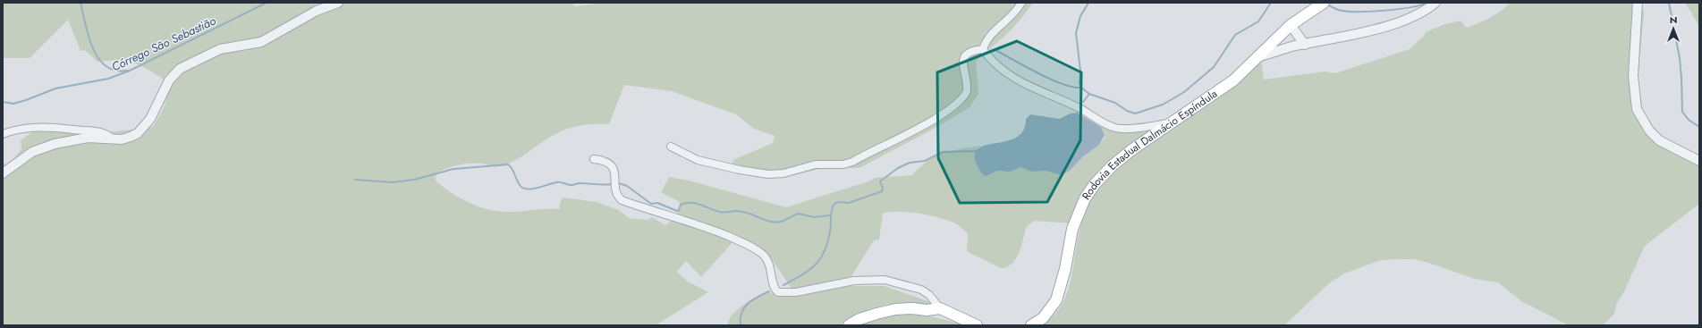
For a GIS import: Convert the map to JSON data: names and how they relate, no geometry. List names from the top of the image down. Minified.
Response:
{"streets":{"main road":["Rodovia Estadual Dalmácio Espíndula"]},"water":["Córrego São Sebastião"],"north":"top"}
